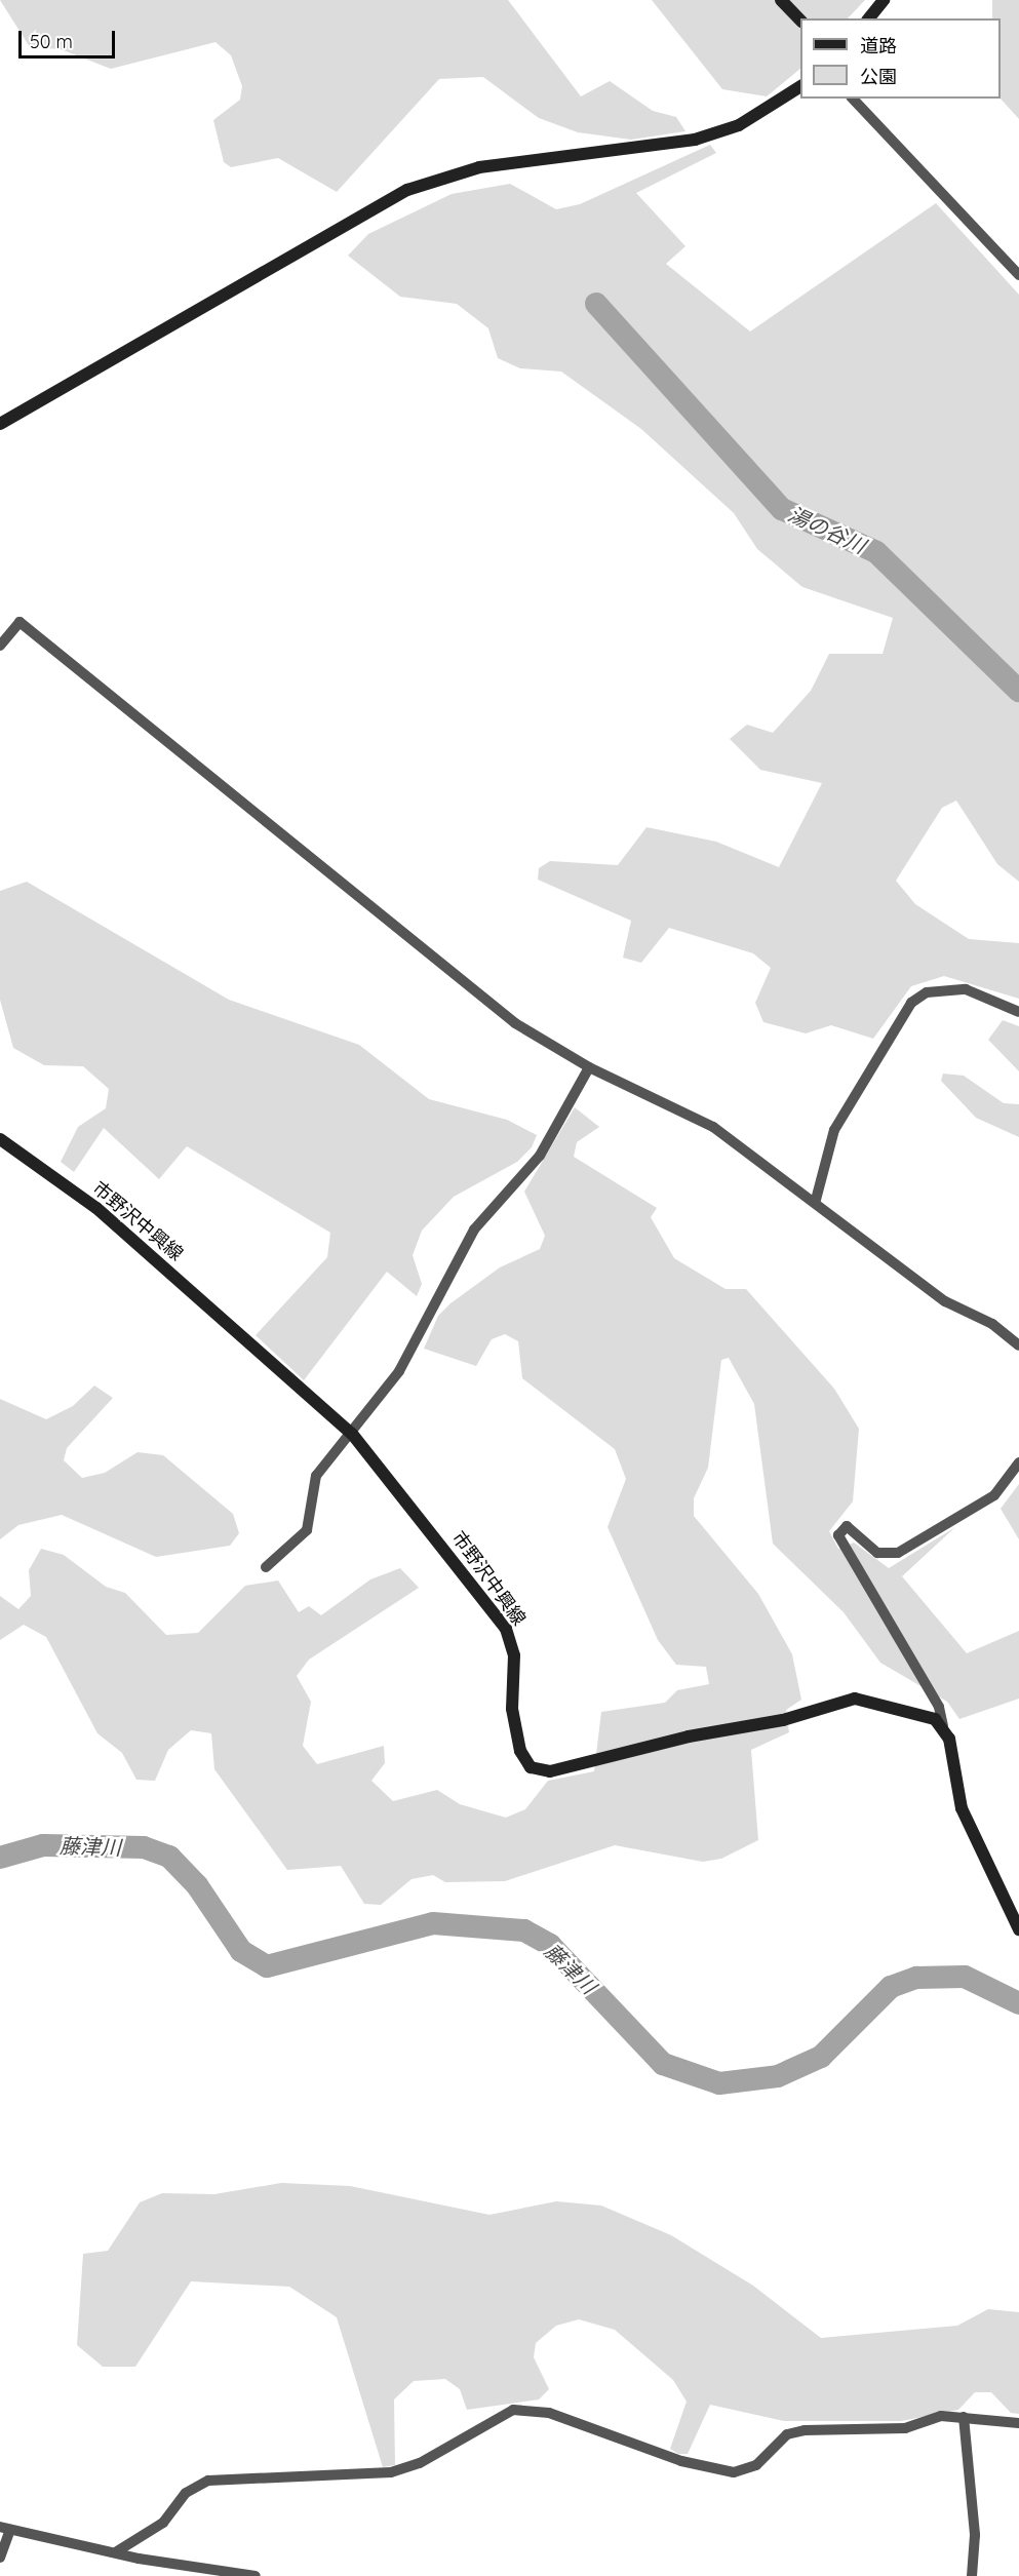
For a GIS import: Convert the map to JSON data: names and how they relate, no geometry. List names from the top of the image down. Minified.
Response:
{"streets":{"main road":["市野沢中興線"]},"water":["湯の谷川","藤津川"],"legend":["道路","公園"],"scale_bar":"50 m"}
